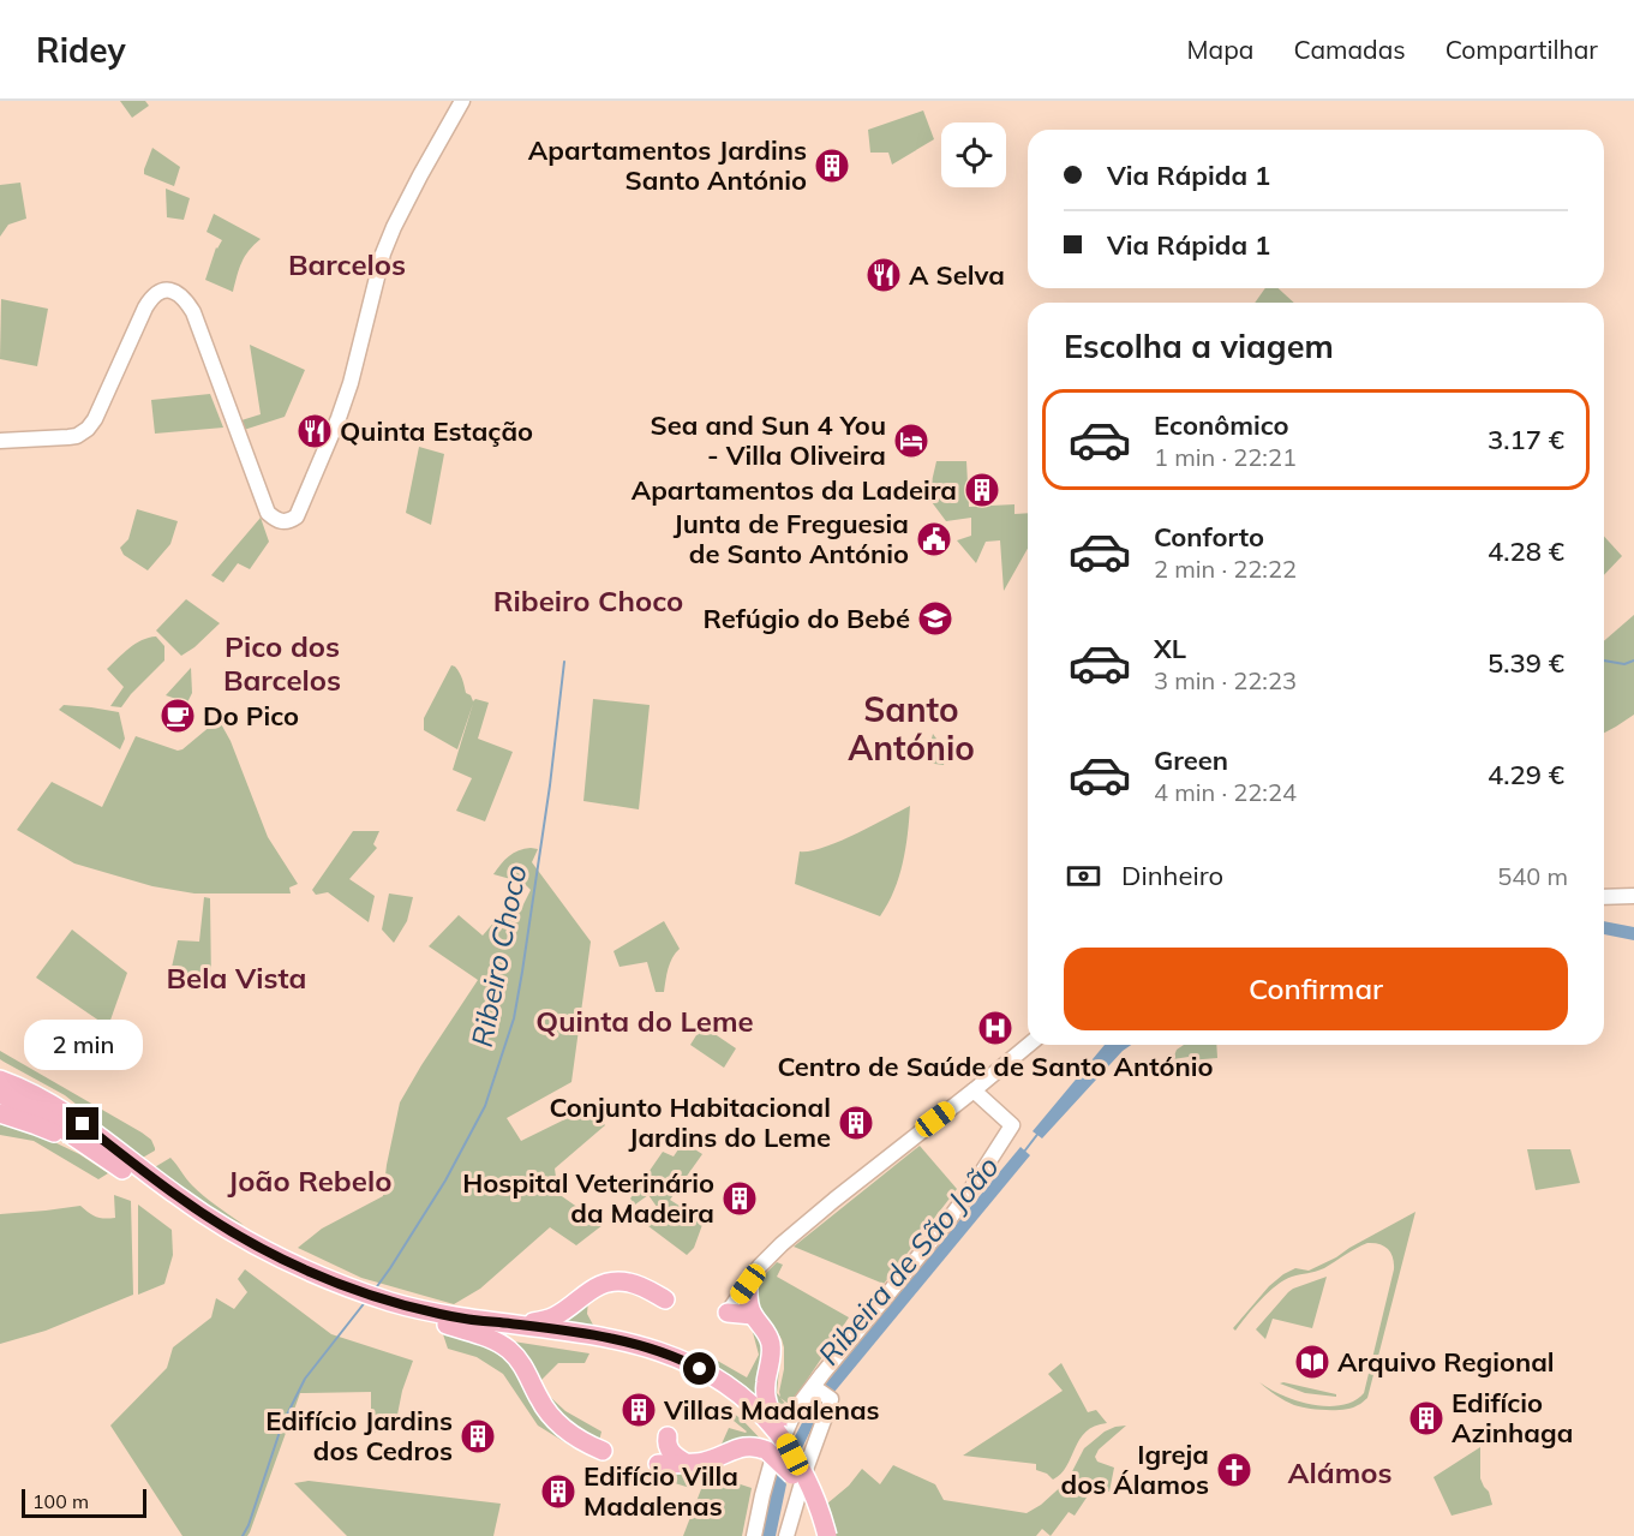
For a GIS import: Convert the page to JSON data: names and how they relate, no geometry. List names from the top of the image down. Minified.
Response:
{"districts":["Barcelos","Ribeiro Choco","Pico dos Barcelos","Santo António","Bela Vista","Quinta do Leme","João Rebelo","Alámos"],"water":["Ribeiro Choco","Ribeira de São João"],"places":{"building":["Apartamentos Jardins Santo António","Apartamentos da Ladeira","Conjunto Habitacional Jardins do Leme","Hospital Veterinário da Madeira","Villas Madalenas","Edifício Azinhaga","Edifício Jardins dos Cedros","Edifício Villa Madalenas"],"restaurant":["A Selva","Quinta Estação"],"hotel":["Sea and Sun 4 You - Villa Oliveira"],"public building":["Junta de Freguesia de Santo António"],"school or university":["Refúgio do Bebé"],"cafe":["Do Pico"],"hospital":["Centro de Saúde de Santo António"],"library":["Arquivo Regional"],"church":["Igreja dos Álamos"]},"scale_bar":"100 m","page":{"header":"Ridey","nav":["Mapa","Camadas","Compartilhar"],"banner":["Via Rápida 1","Via Rápida 1"],"heading":"Escolha a viagem","list":[{"name":"Econômico","note":"1 min · 22:21","value":"3.17 €"},{"name":"Conforto","note":"2 min · 22:22","value":"4.28 €"},{"name":"XL","note":"3 min · 22:23","value":"5.39 €"},{"name":"Green","note":"4 min · 22:24","value":"4.29 €"}],"pay":["Dinheiro","540 m"],"buttons":"Confirmar","bubble":"2 min","scale":"100 m"}}
